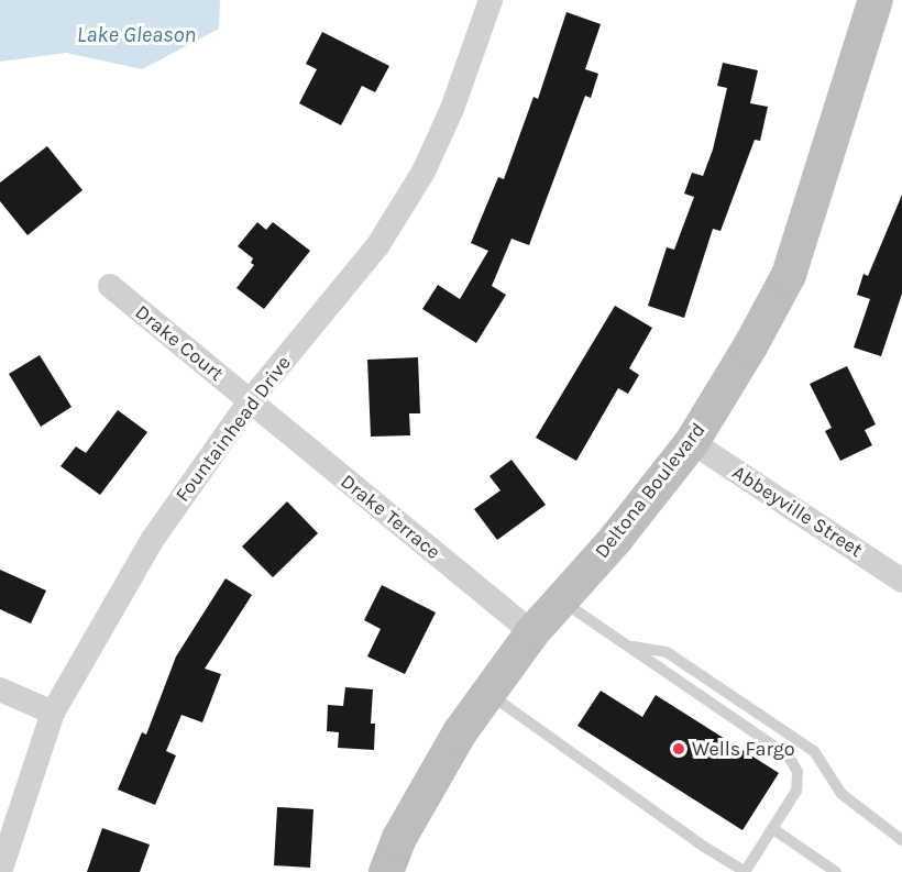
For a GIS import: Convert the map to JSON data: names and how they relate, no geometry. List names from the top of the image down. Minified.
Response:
{"streets":{"street":["Drake Court","Fountainhead Drive","Deltona Boulevard","Abbeyville Street","Drake Terrace"]},"crossings":[["Drake Court","Fountainhead Drive"],["Drake Court","Drake Terrace"],["Fountainhead Drive","Drake Terrace"],["Deltona Boulevard","Abbeyville Street"],["Deltona Boulevard","Drake Terrace"]],"water":["Lake Gleason"],"places":["Wells Fargo"]}
